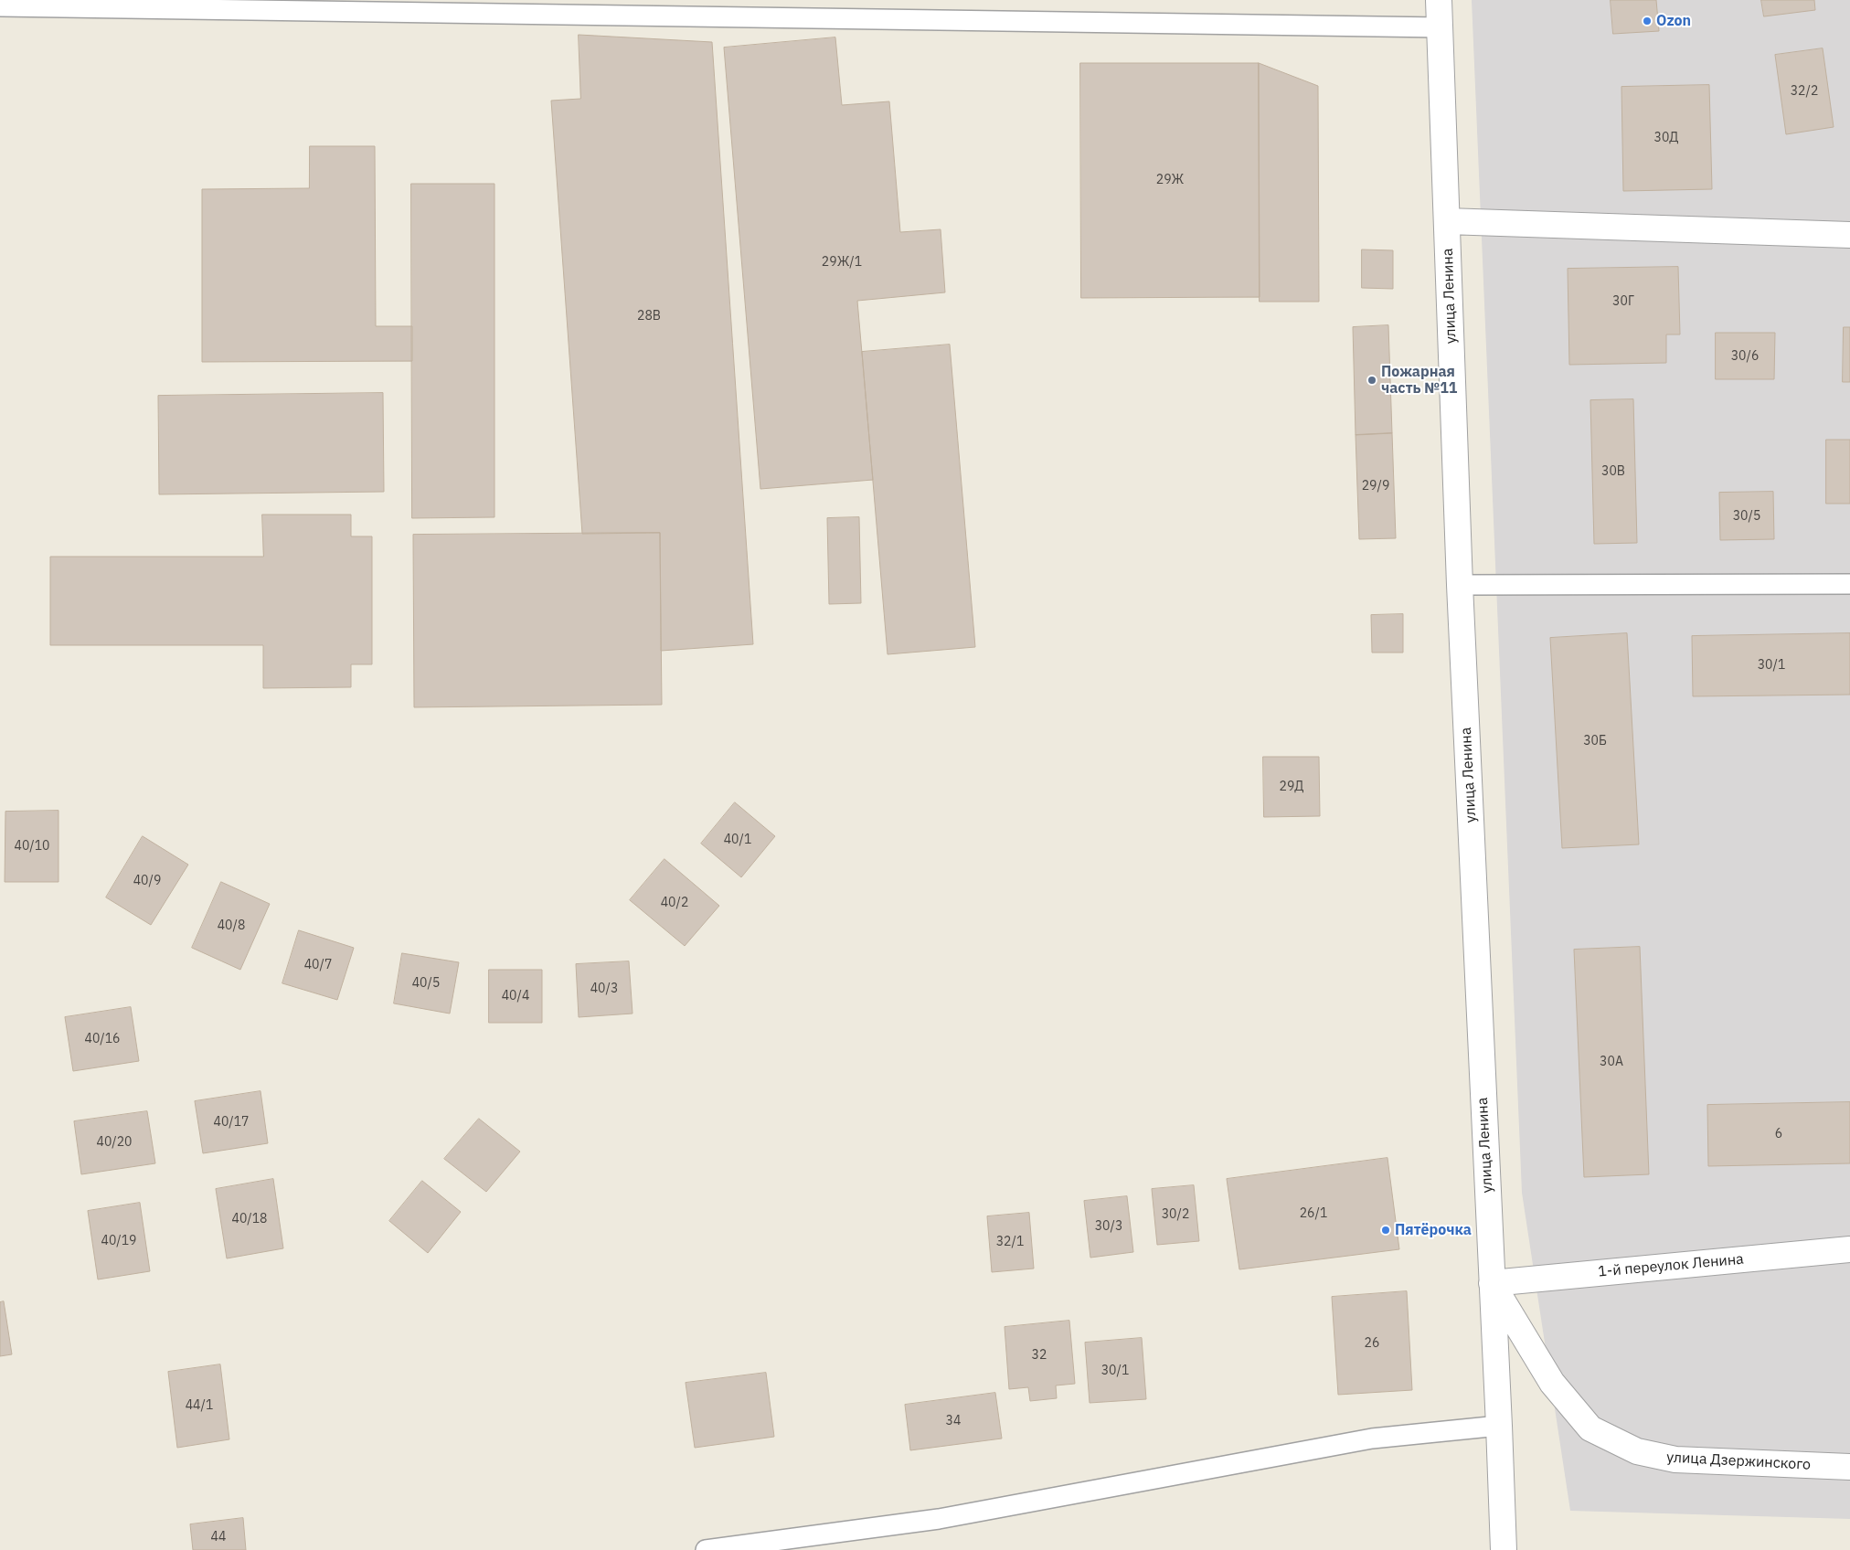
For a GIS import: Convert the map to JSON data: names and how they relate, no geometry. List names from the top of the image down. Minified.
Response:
{"streets":{"street":["улица Ленина","1-й переулок Ленина","улица Дзержинского"]},"crossings":[["улица Ленина","1-й переулок Ленина"],["улица Ленина","улица Дзержинского"],["1-й переулок Ленина","улица Дзержинского"]],"places":["Ozon","Пожарная часть №11","Пятёрочка"],"house_numbers":["32/2","30Д","29Ж","29Ж/1","30Г","28В","30/6","30В","29/9","30/5","30/1","30Б","29Д","40/1","40/10","40/9","40/2","40/8","40/7","40/5","40/3","40/4","40/16","30А","40/17","6","40/20","26/1","30/2","40/18","30/3","40/19","32/1","26","32","30/1","44/1","34","44"]}
